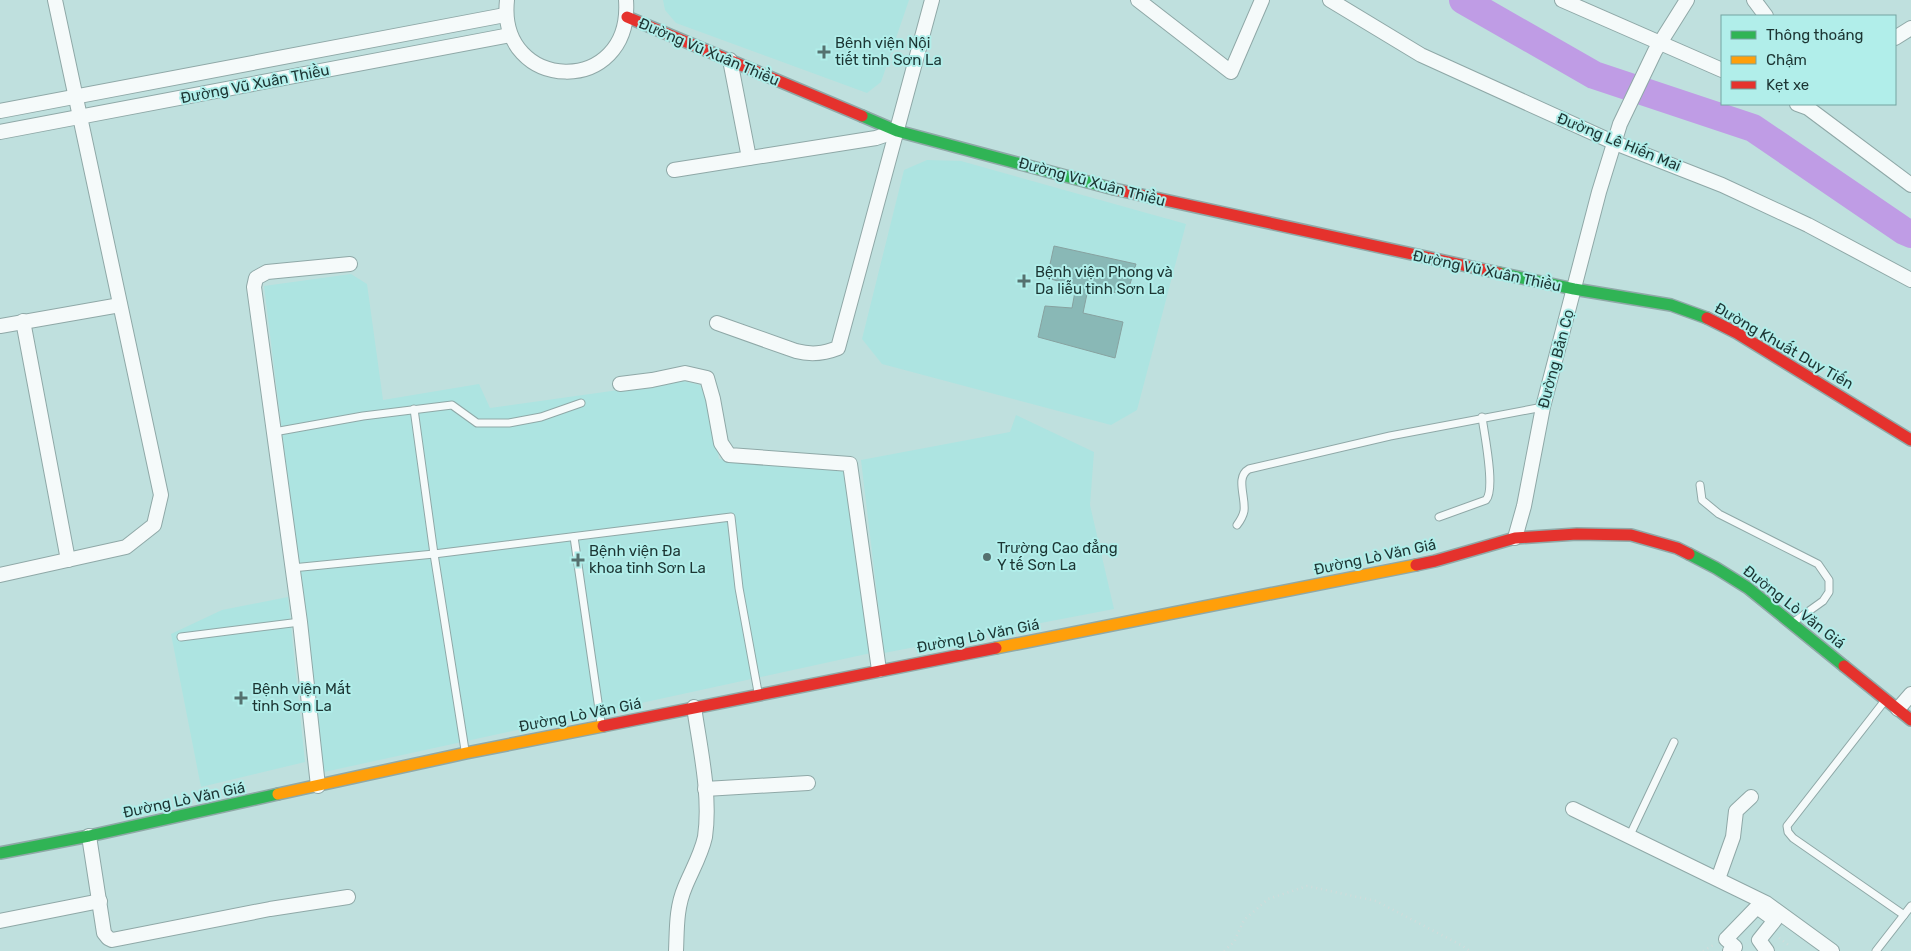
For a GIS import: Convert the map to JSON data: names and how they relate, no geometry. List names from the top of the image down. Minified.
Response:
{"streets":{"main road":["Đường Vũ Xuân Thiều","Đường Khuất Duy Tiến","Đường Lò Văn Giá"],"street":["Đường Lê Hiến Mai","Đường Bản Cọ"]},"crossings":[["Đường Vũ Xuân Thiều","Đường Khuất Duy Tiến"],["Đường Vũ Xuân Thiều","Đường Bản Cọ"],["Đường Lê Hiến Mai","Đường Bản Cọ"],["Đường Khuất Duy Tiến","Đường Bản Cọ"],["Đường Bản Cọ","Đường Lò Văn Giá"]],"places":{"health":["Bệnh viện Nội tiết tỉnh Sơn La","Bệnh viện Phong và Da liễu tỉnh Sơn La","Bệnh viện Đa khoa tỉnh Sơn La","Bệnh viện Mắt tỉnh Sơn La"],"other":["Trường Cao đẳng Y tế Sơn La"]},"legend":["Thông thoáng","Chậm","Kẹt xe"]}
